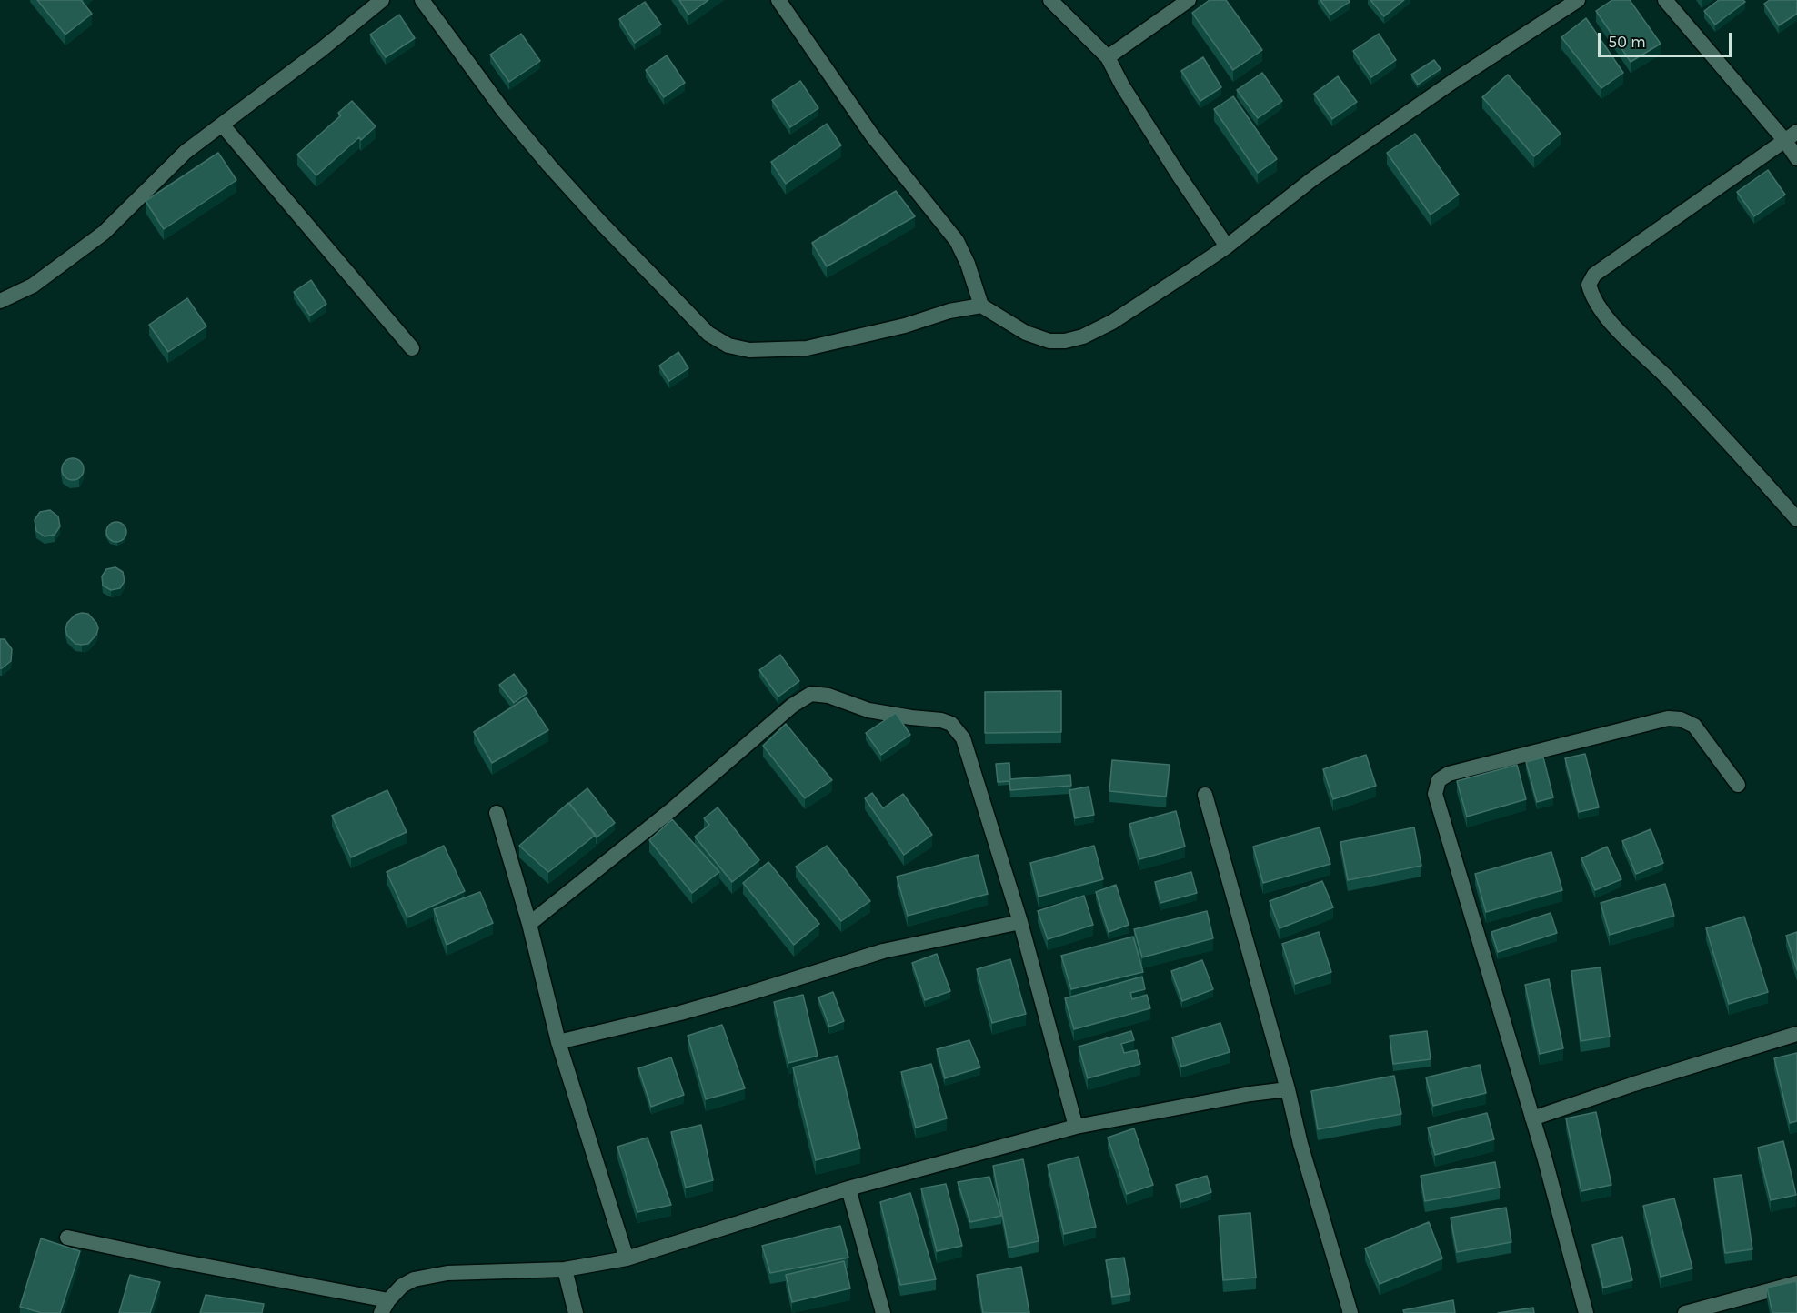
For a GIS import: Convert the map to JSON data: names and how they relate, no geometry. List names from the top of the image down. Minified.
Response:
{"scale_bar":"50 m"}
